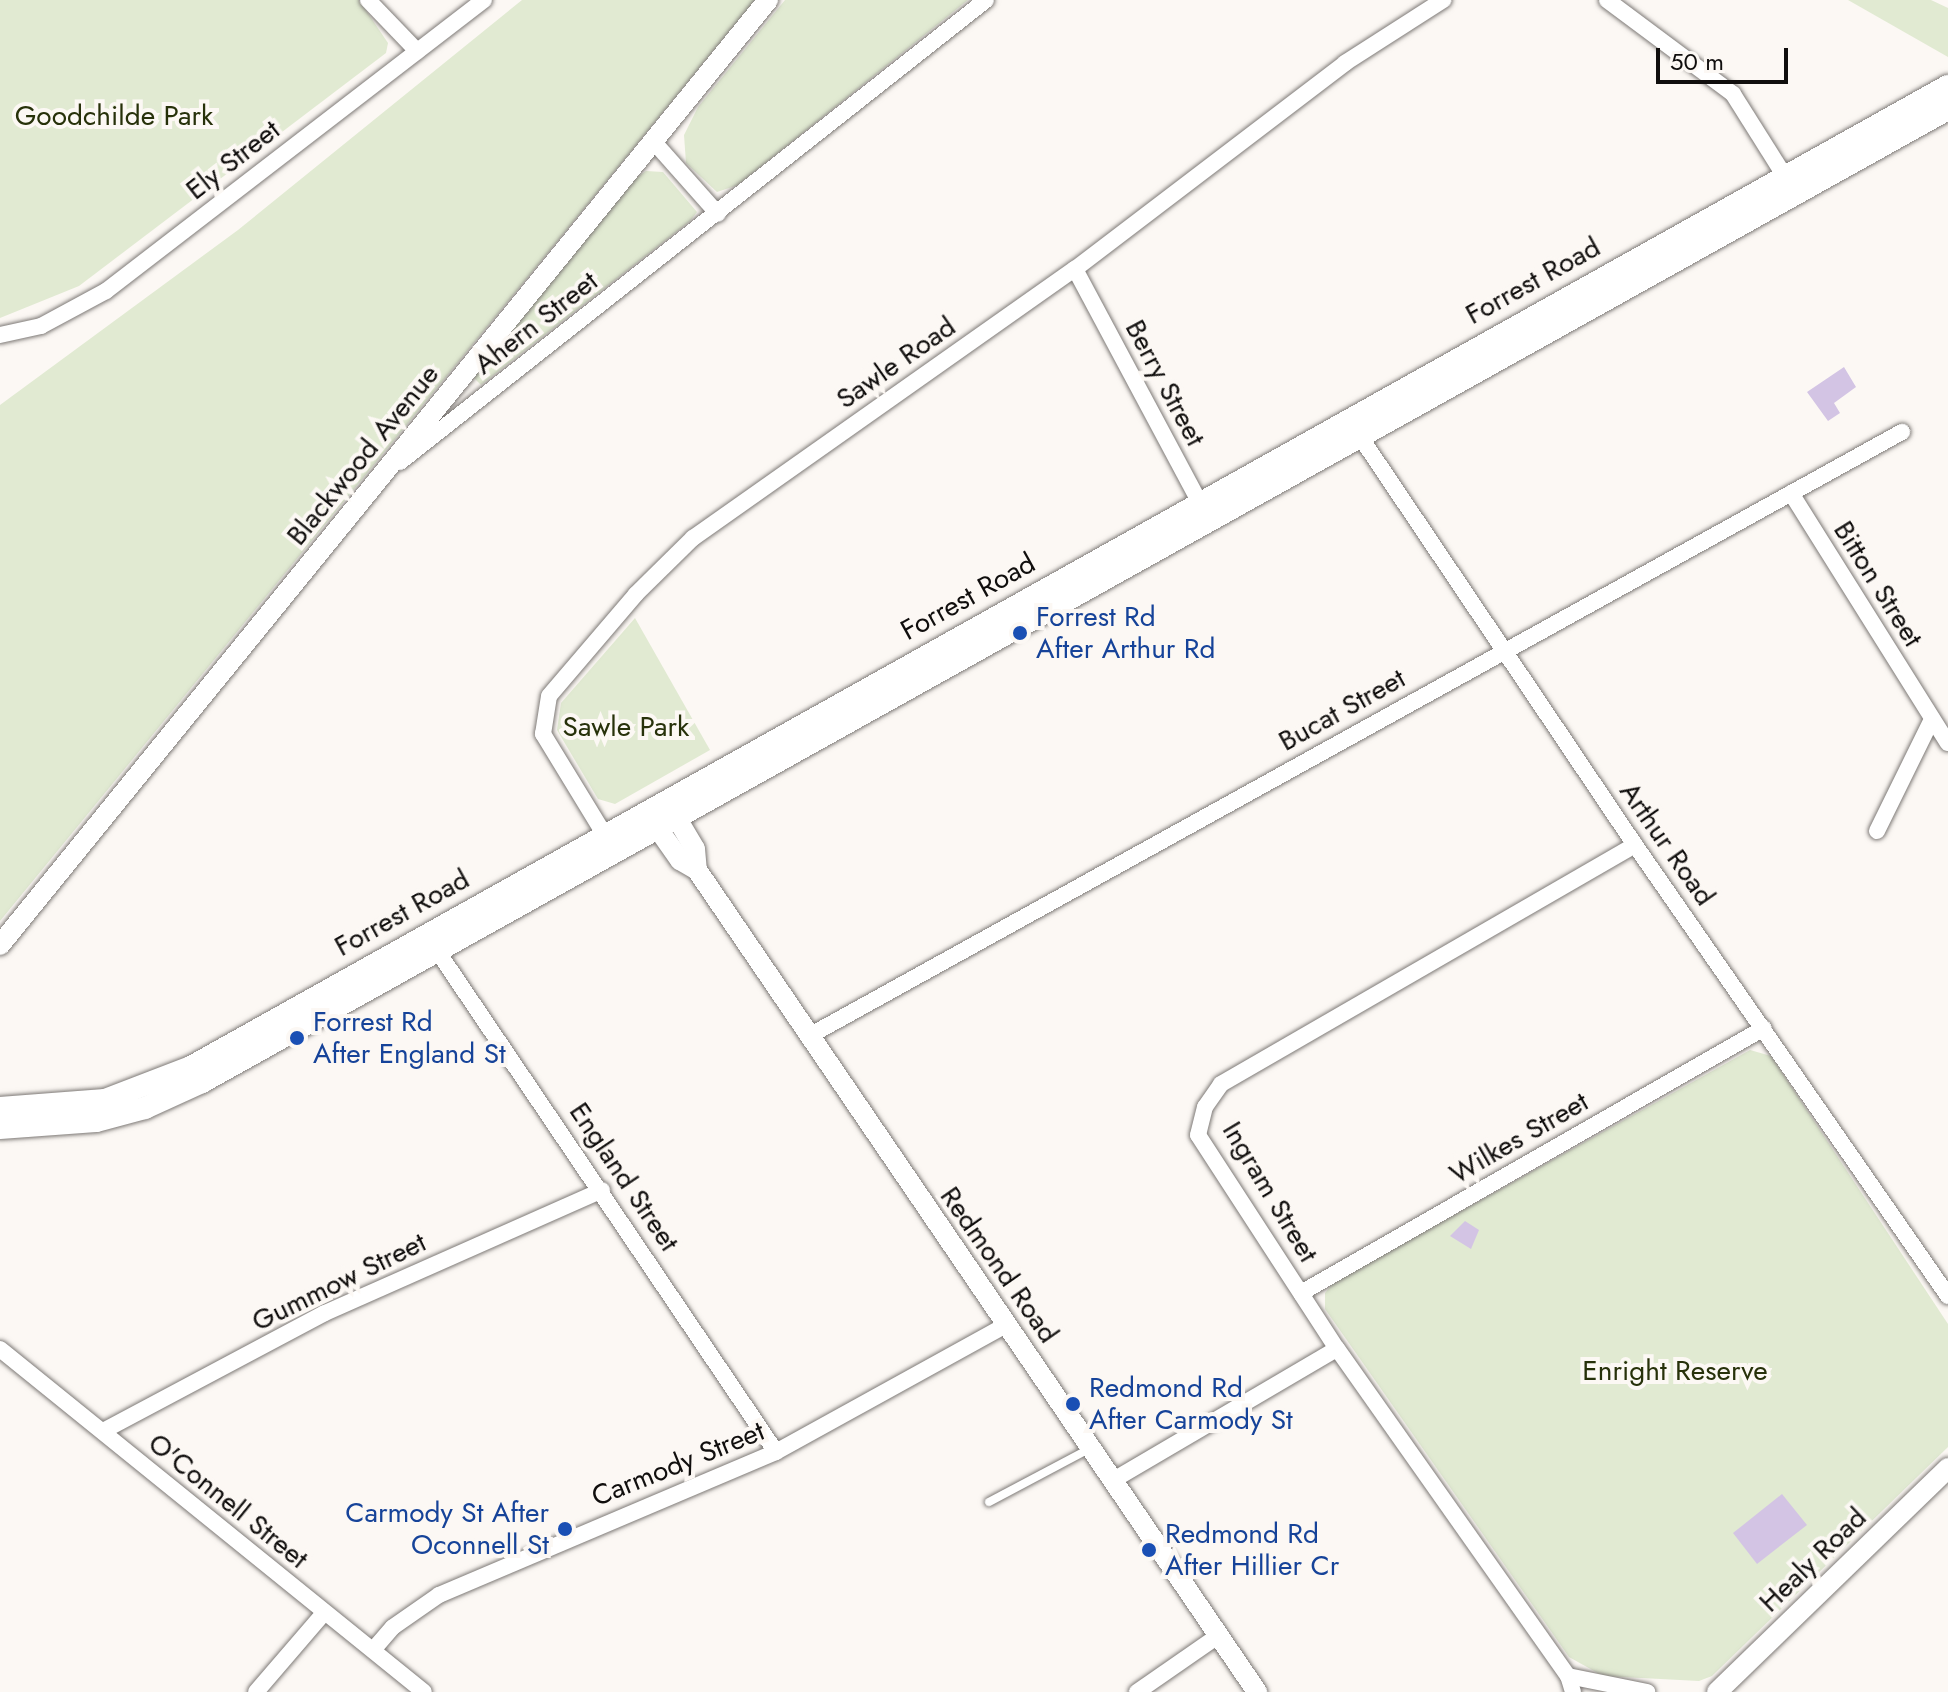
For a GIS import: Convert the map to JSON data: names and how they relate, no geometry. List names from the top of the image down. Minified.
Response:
{"streets":{"main road":["Forrest Road"],"street":["Ely Street","Ahern Street","Sawle Road","Berry Street","Blackwood Avenue","Bitton Street","Bucat Street","Arthur Road","Wilkes Street","England Street","Ingram Street","Redmond Road","Gummow Street","Carmody Street","O'Connell Street","Healy Road"]},"crossings":[["Forrest Road","Sawle Road"],["Forrest Road","Berry Street"],["Forrest Road","Arthur Road"],["Forrest Road","England Street"],["Forrest Road","Redmond Road"],["Ahern Street","Blackwood Avenue"],["Sawle Road","Berry Street"],["Bitton Street","Bucat Street"],["Bucat Street","Arthur Road"],["Bucat Street","Redmond Road"],["Arthur Road","Wilkes Street"],["Arthur Road","Ingram Street"],["Wilkes Street","Ingram Street"],["England Street","Gummow Street"],["England Street","Carmody Street"],["Redmond Road","Carmody Street"],["Gummow Street","O'Connell Street"],["Carmody Street","O'Connell Street"]],"parks":["Goodchilde Park","Sawle Park","Enright Reserve"],"places":["Forrest Rd After Arthur Rd","Forrest Rd After England St","Redmond Rd After Carmody St","Carmody St After Oconnell St","Redmond Rd After Hillier Cr"],"scale_bar":"50 m"}
